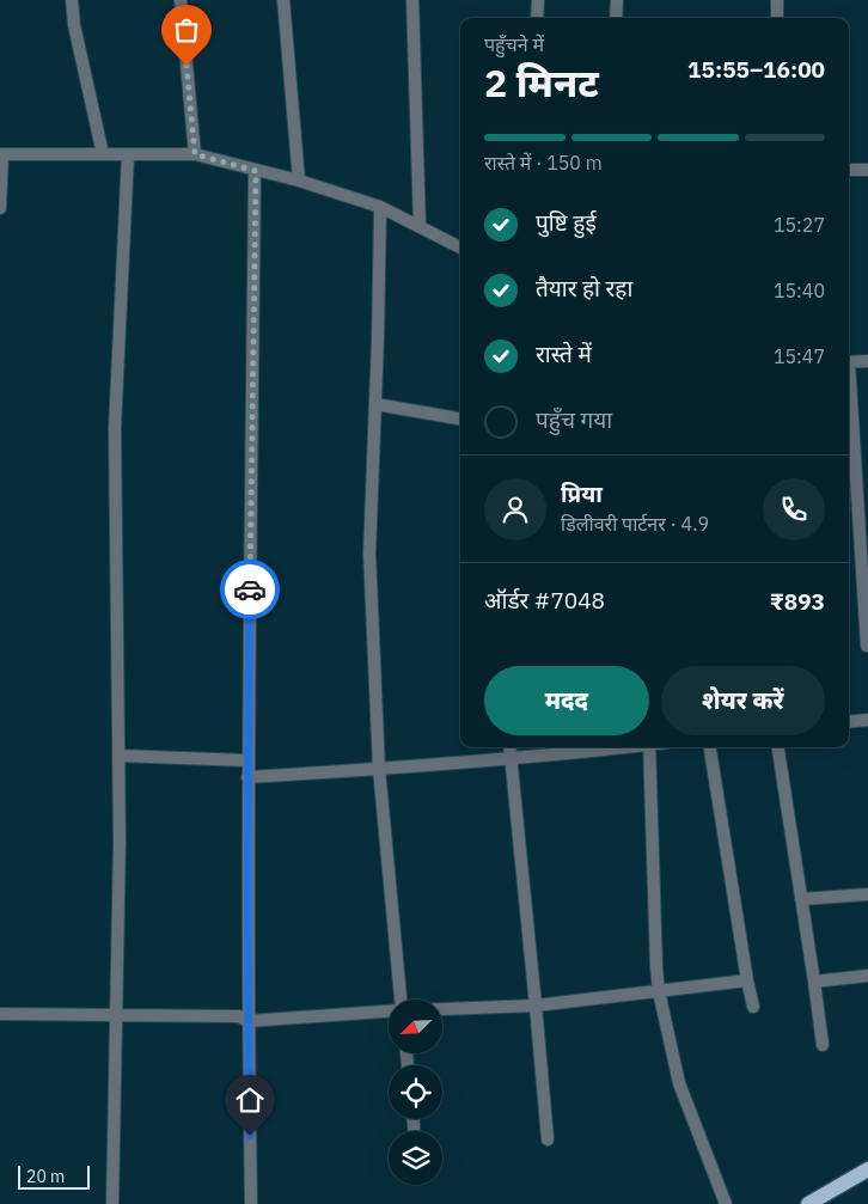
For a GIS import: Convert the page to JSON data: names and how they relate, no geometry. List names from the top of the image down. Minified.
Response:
{"scale_bar":"20 m","north":"bottom left","page":{"heading":["2 मिनट","पहुँचने में","15:55–16:00"],"panel":["प्रिया","डिलीवरी पार्टनर · 4.9","ऑर्डर #7048","₹893"],"bar":"रास्ते में · 150 m","list":[["पुष्टि हुई","15:27"],["तैयार हो रहा","15:40"],["रास्ते में","15:47"],"पहुँच गया"],"buttons":["मदद","शेयर करें"],"scale":"20 m"}}
